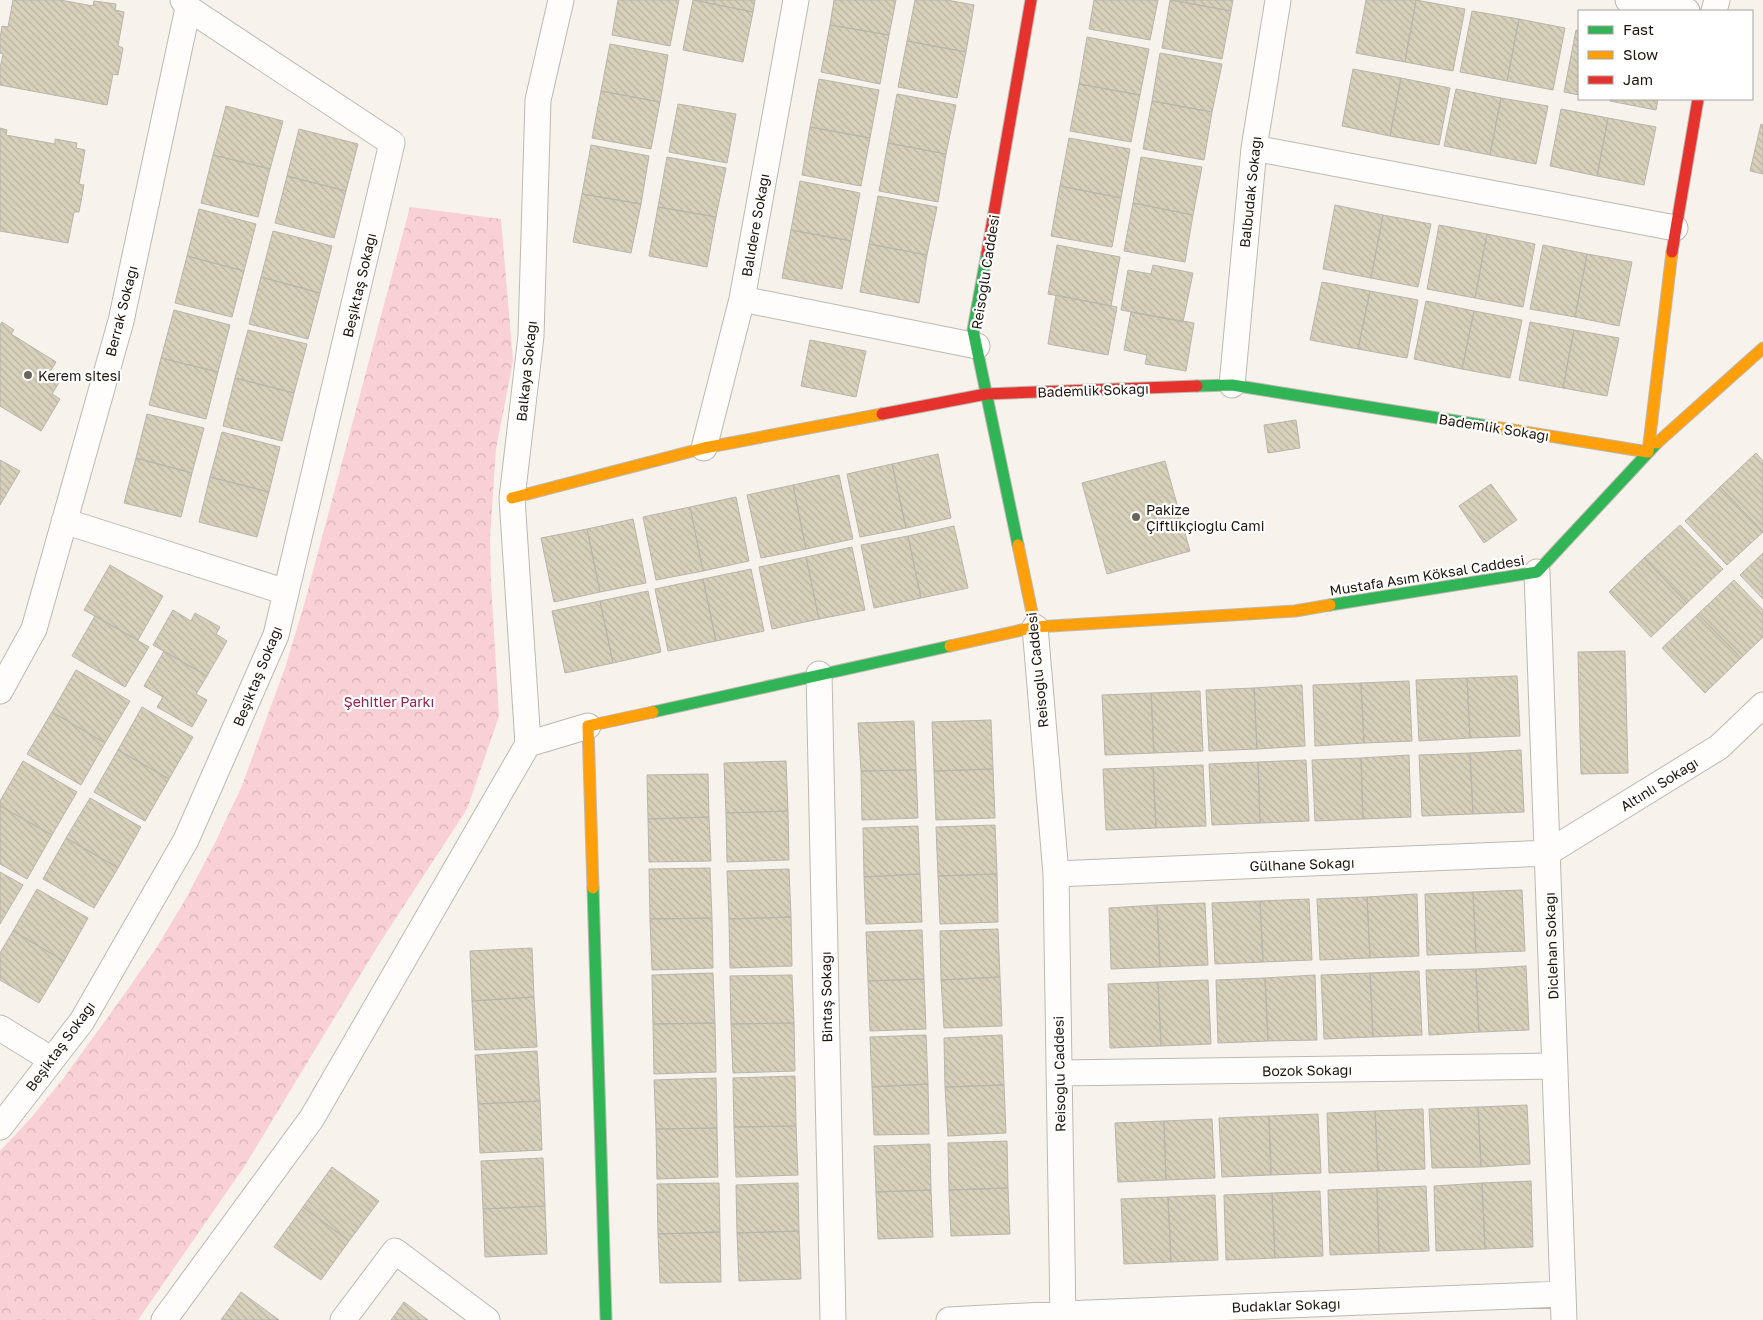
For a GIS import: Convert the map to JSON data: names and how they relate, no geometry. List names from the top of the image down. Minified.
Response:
{"streets":{"street":["Balbudak Sokağı","Balıdere Sokağı","Reisoğlu Caddesi","Beşiktaş Sokağı","Berrak Sokağı","Balkaya Sokağı","Bademlik Sokağı","Mustafa Asım Köksal Caddesi","Altınlı Sokağı","Gülhane Sokağı","Diclehan Sokağı","Bintaş Sokağı","Bozok Sokağı","Budaklar Sokağı"]},"crossings":[["Balbudak Sokağı","Bademlik Sokağı"],["Balıdere Sokağı","Bademlik Sokağı"],["Reisoğlu Caddesi","Bademlik Sokağı"],["Reisoğlu Caddesi","Mustafa Asım Köksal Caddesi"],["Reisoğlu Caddesi","Gülhane Sokağı"],["Reisoğlu Caddesi","Bozok Sokağı"],["Reisoğlu Caddesi","Budaklar Sokağı"],["Beşiktaş Sokağı","Berrak Sokağı"],["Balkaya Sokağı","Bademlik Sokağı"],["Bademlik Sokağı","Mustafa Asım Köksal Caddesi"],["Mustafa Asım Köksal Caddesi","Diclehan Sokağı"],["Mustafa Asım Köksal Caddesi","Bintaş Sokağı"],["Altınlı Sokağı","Gülhane Sokağı"],["Altınlı Sokağı","Diclehan Sokağı"],["Gülhane Sokağı","Diclehan Sokağı"],["Diclehan Sokağı","Bozok Sokağı"],["Diclehan Sokağı","Budaklar Sokağı"]],"parks":["Şehitler Parkı"],"places":["Kerem sitesi","Pakize Çiftlikçioğlu Cami"],"legend":["Fast","Slow","Jam"]}
